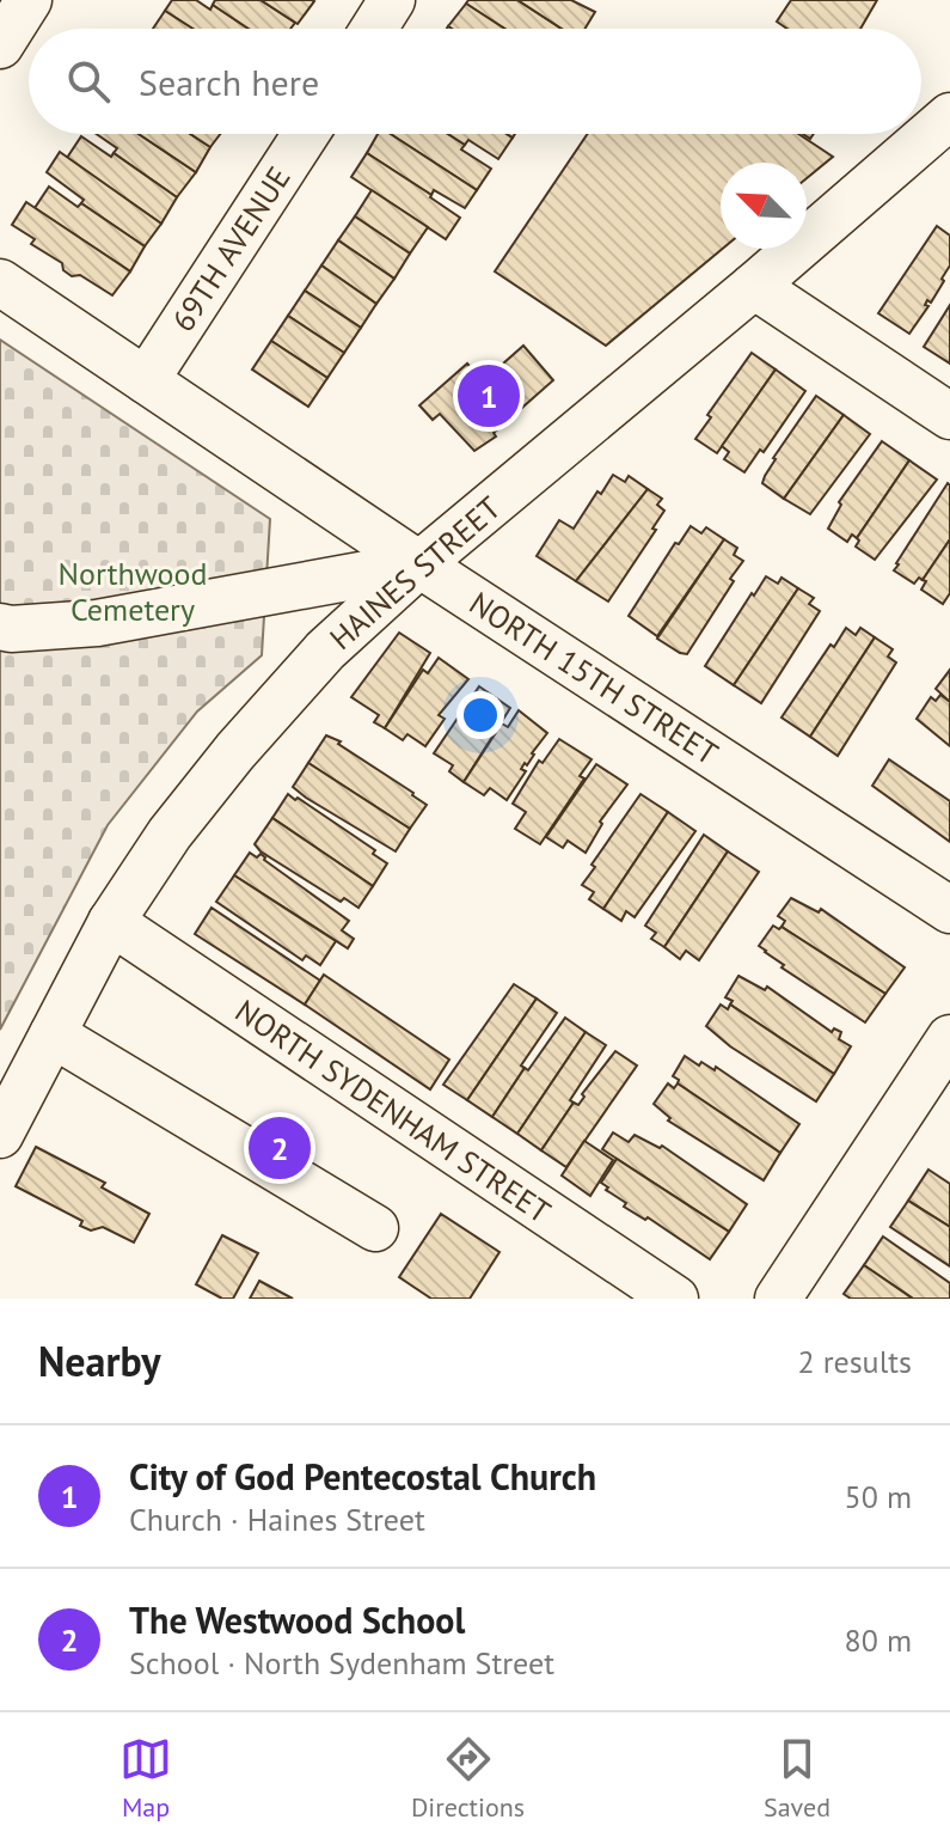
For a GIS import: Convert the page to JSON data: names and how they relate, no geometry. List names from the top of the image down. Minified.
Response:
{"streets":{"street":["69TH AVENUE","HAINES STREET","NORTH 15TH STREET","NORTH SYDENHAM STREET"]},"crossings":[["69TH AVENUE","NORTH 15TH STREET"],["HAINES STREET","NORTH 15TH STREET"],["HAINES STREET","NORTH SYDENHAM STREET"]],"parks":["Northwood Cemetery"],"north":"top left","page":{"search":"Search here","pins":["1","2"],"heading":["Nearby","2 results"],"list":[{"mark":"1","name":"City of God Pentecostal Church","note":"Church · Haines Street","value":"50 m"},{"mark":"2","name":"The Westwood School","note":"School · North Sydenham Street","value":"80 m"}],"nav":["Map","Directions","Saved"]}}
